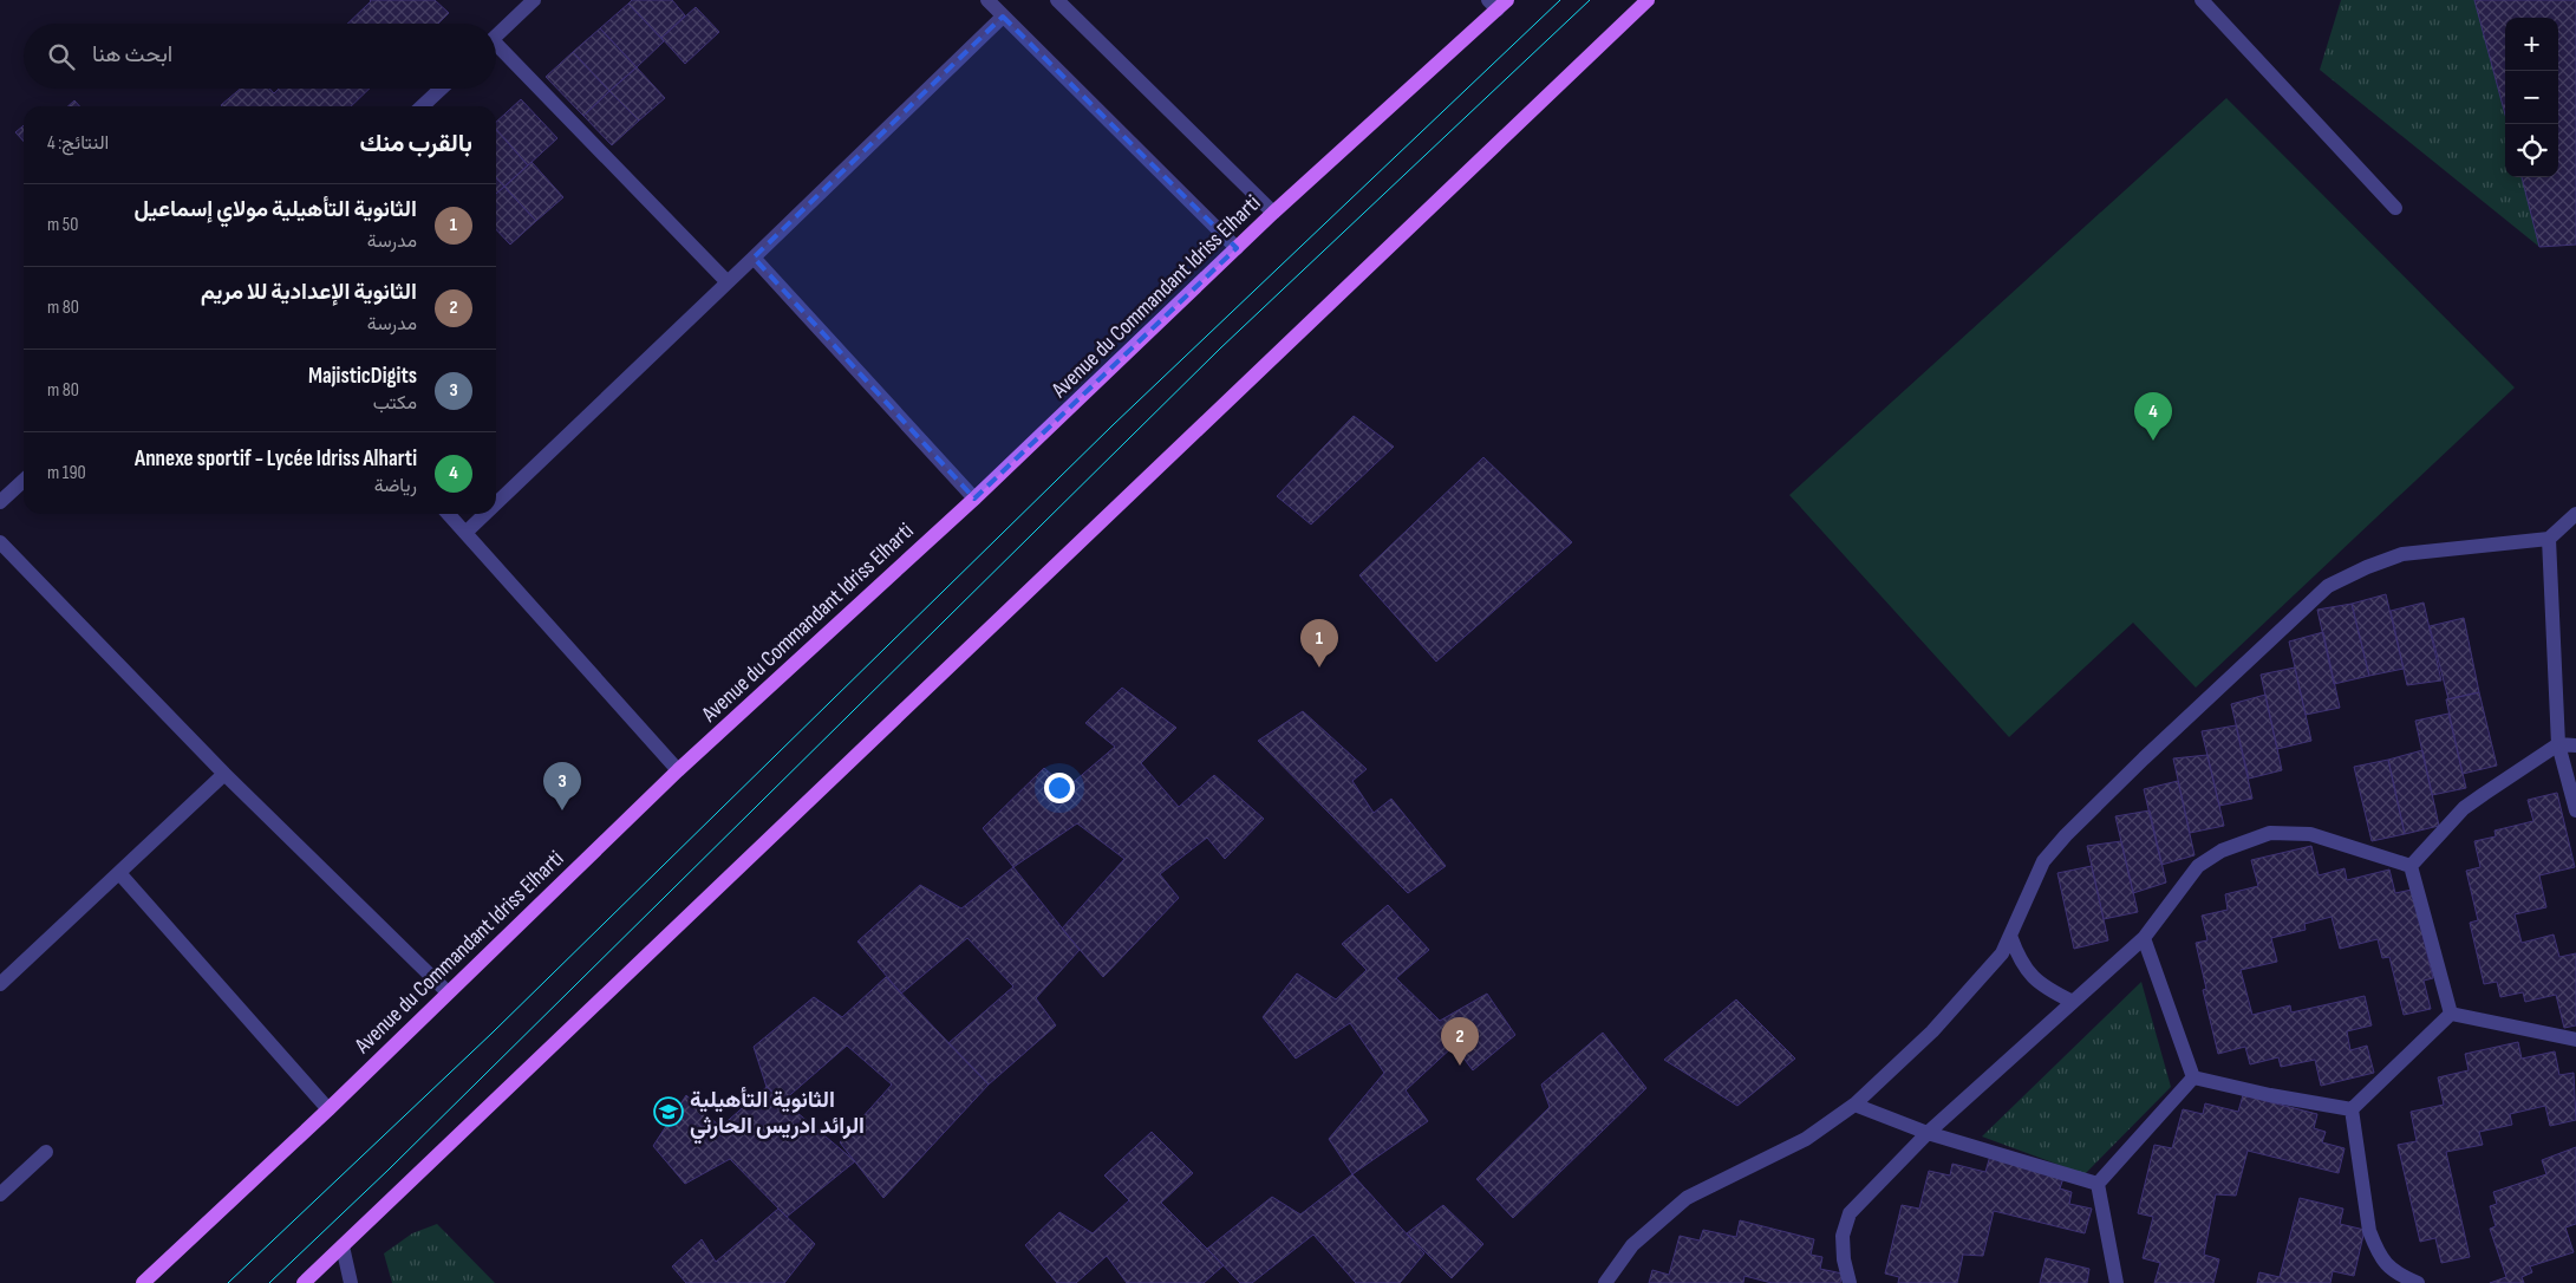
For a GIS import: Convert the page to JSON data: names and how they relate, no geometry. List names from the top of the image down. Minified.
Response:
{"streets":{"main road":["Avenue du Commandant Idriss Elharti"]},"places":{"school or university":["الثانوية التأهيلية الرائد ادريس الحارثي"]},"page":{"map_buttons":["+","−"],"search":"ابحث هنا","heading":["بالقرب منك","النتائج: 4"],"list":[{"mark":"1","name":"الثانوية التأهيلية مولاي إسماعيل","note":"مدرسة","value":"50 m"},{"mark":"2","name":"الثانوية الإعدادية للا مريم","note":"مدرسة","value":"80 m"},{"mark":"3","name":"MajisticDigits","note":"مكتب","value":"80 m"},{"mark":"4","name":"Annexe sportif - Lycée Idriss Alharti","note":"رياضة","value":"190 m"}],"pins":["4","1","3","2"]}}
